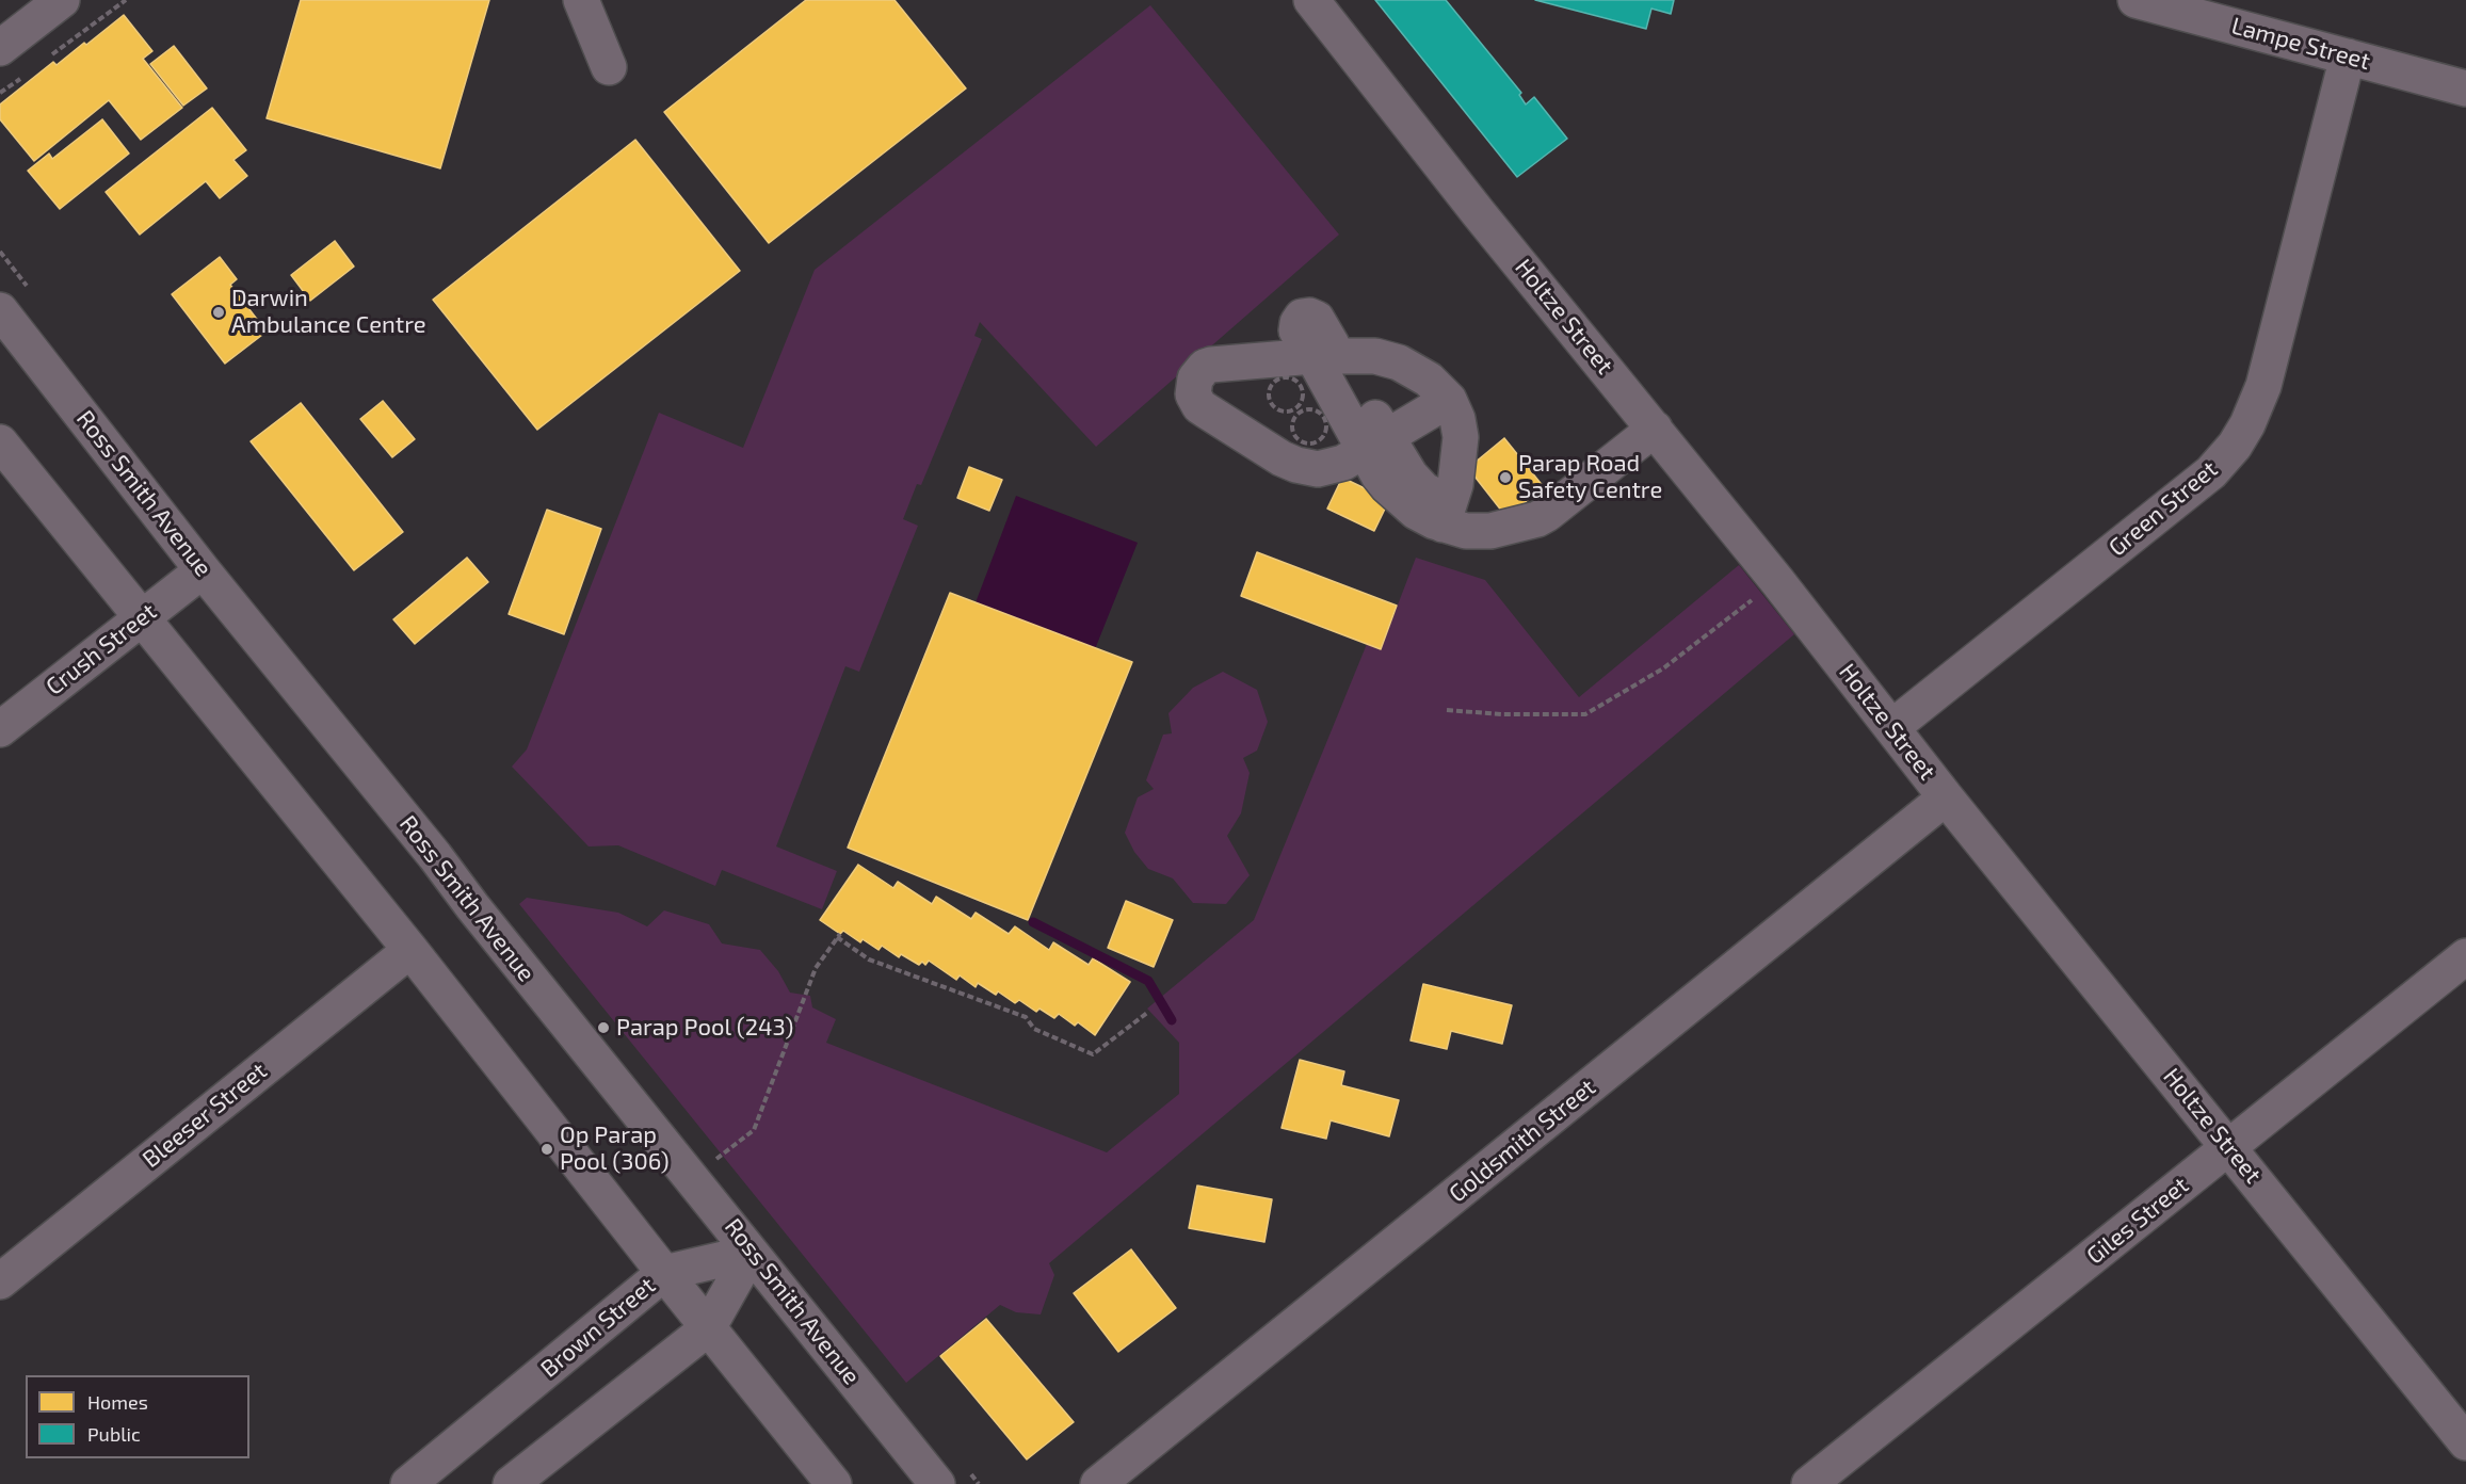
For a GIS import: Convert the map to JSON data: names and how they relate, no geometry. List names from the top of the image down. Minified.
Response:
{"streets":{"street":["Lampe Street","Holtze Street","Ross Smith Avenue","Green Street","Crush Street","Bleeser Street","Goldsmith Street","Giles Street","Brown Street"]},"crossings":[["Lampe Street","Green Street"],["Holtze Street","Green Street"],["Holtze Street","Goldsmith Street"],["Holtze Street","Giles Street"],["Ross Smith Avenue","Crush Street"],["Ross Smith Avenue","Brown Street"]],"places":["Darwin Ambulance Centre","Parap Road Safety Centre","Parap Pool (243)","Op Parap Pool (306)"],"legend":["Homes","Public"]}
